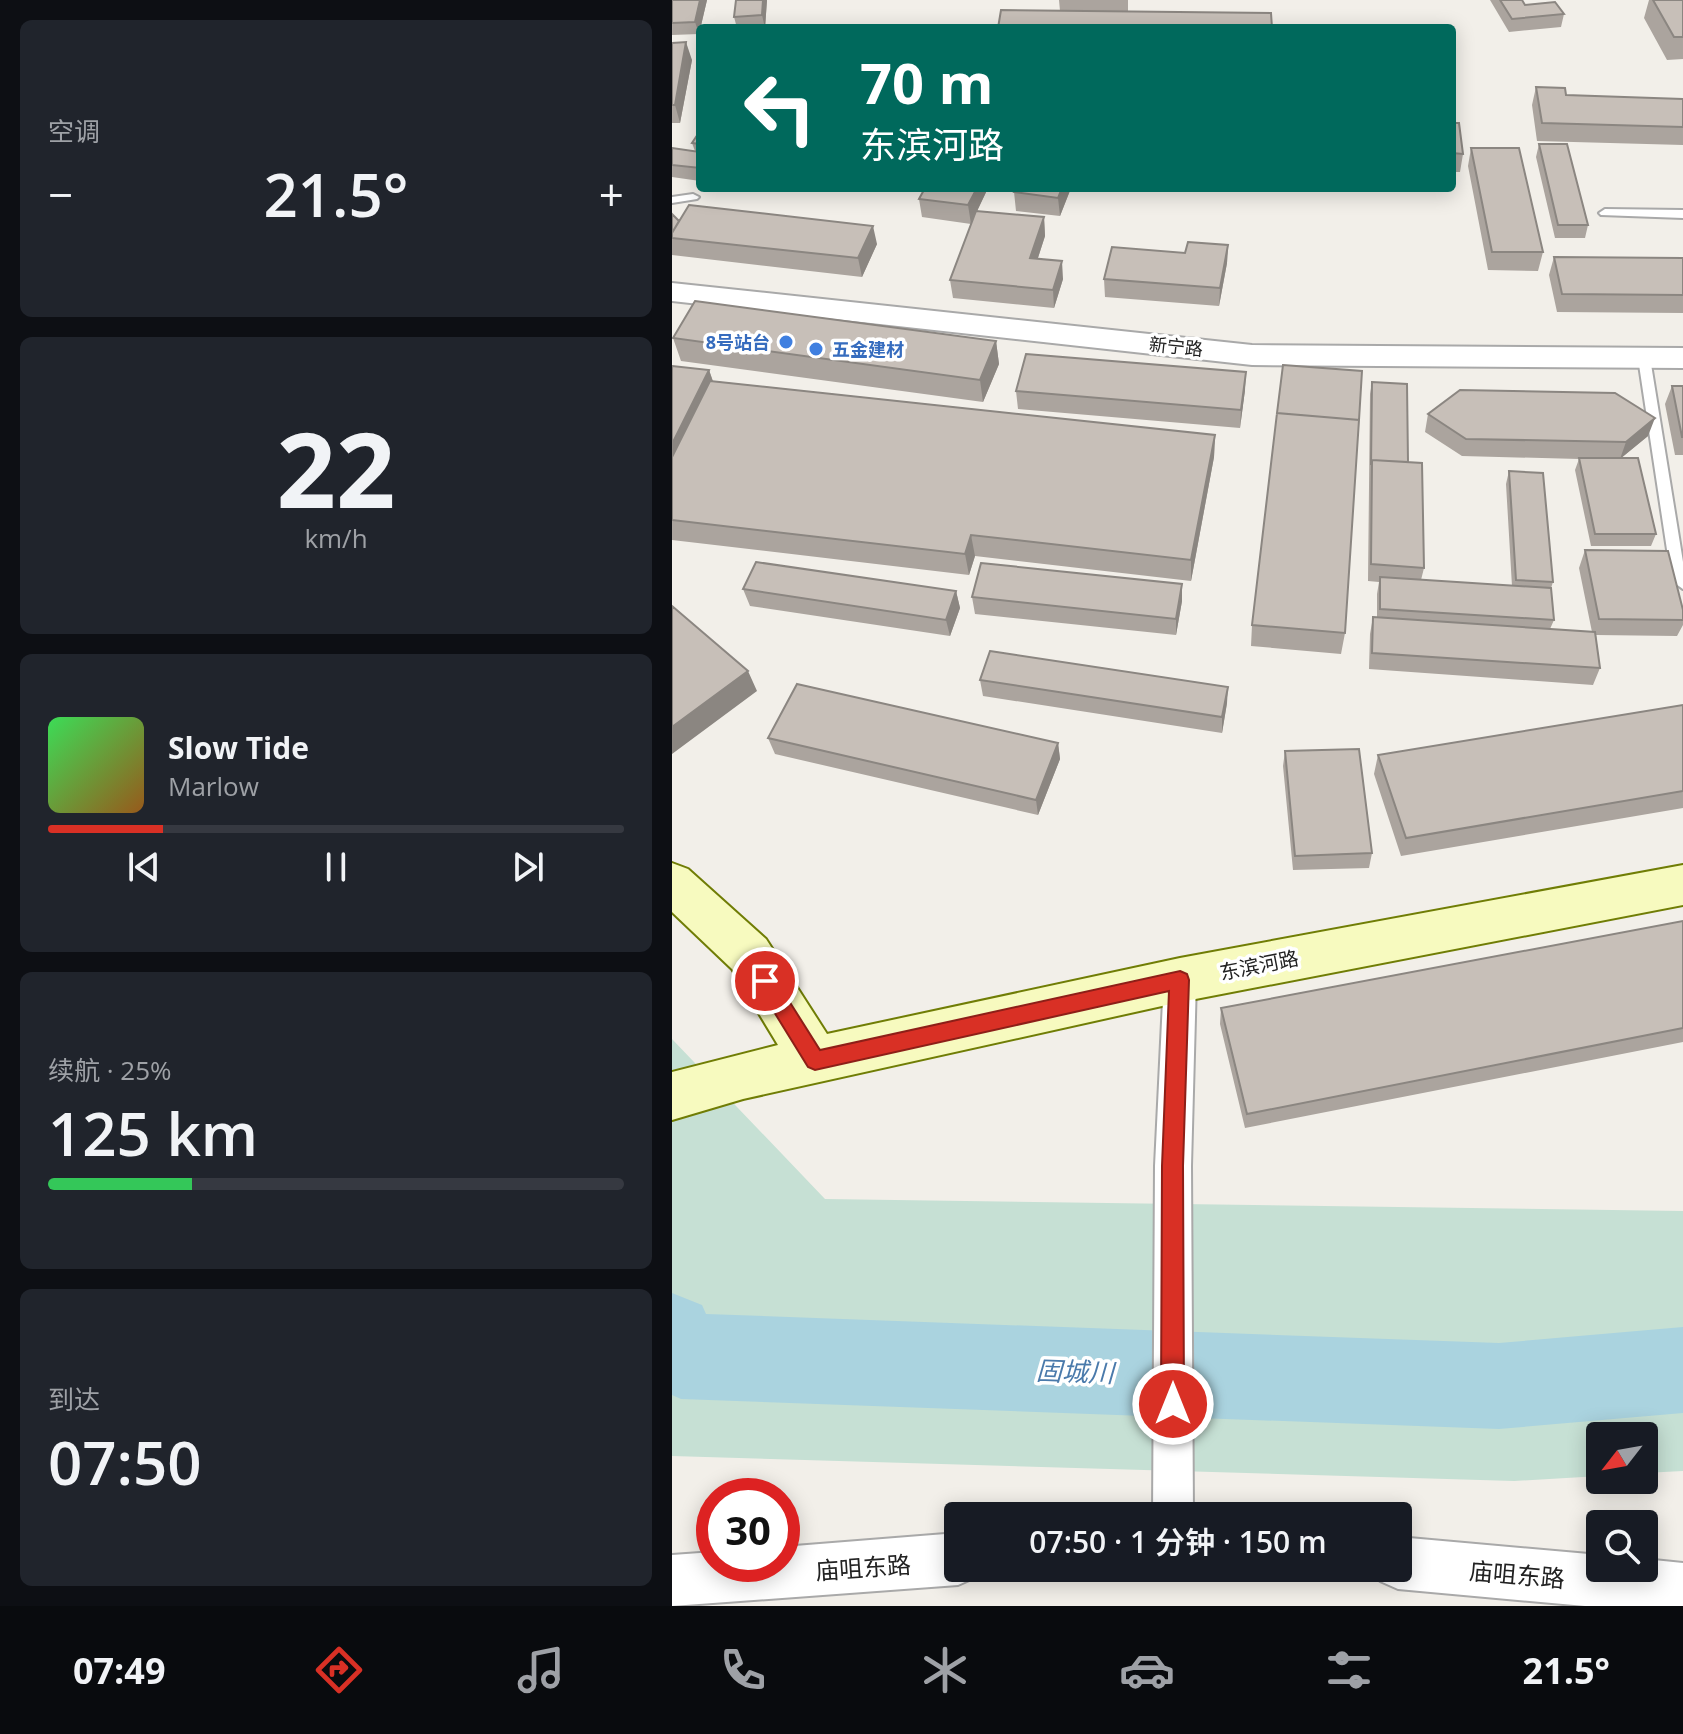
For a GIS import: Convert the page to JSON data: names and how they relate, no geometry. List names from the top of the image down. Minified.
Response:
{"streets":{"main road":["东滨河路"],"street":["新宁路","庙咀东路"]},"water":["固城川"],"places":["8号站台","五金建材"],"north":"bottom left","page":{"tile":["空调",["22","km/h"],["续航 · 25%","125 km"],["到达","07:50"]],"turn":["70 m","东滨河路"],"heat":["−","21.5°","+"],"song":["Slow Tide","Marlow"],"limit":"30","trip":"07:50 · 1 分钟 · 150 m","tabs":["07:49","21.5°"]}}
